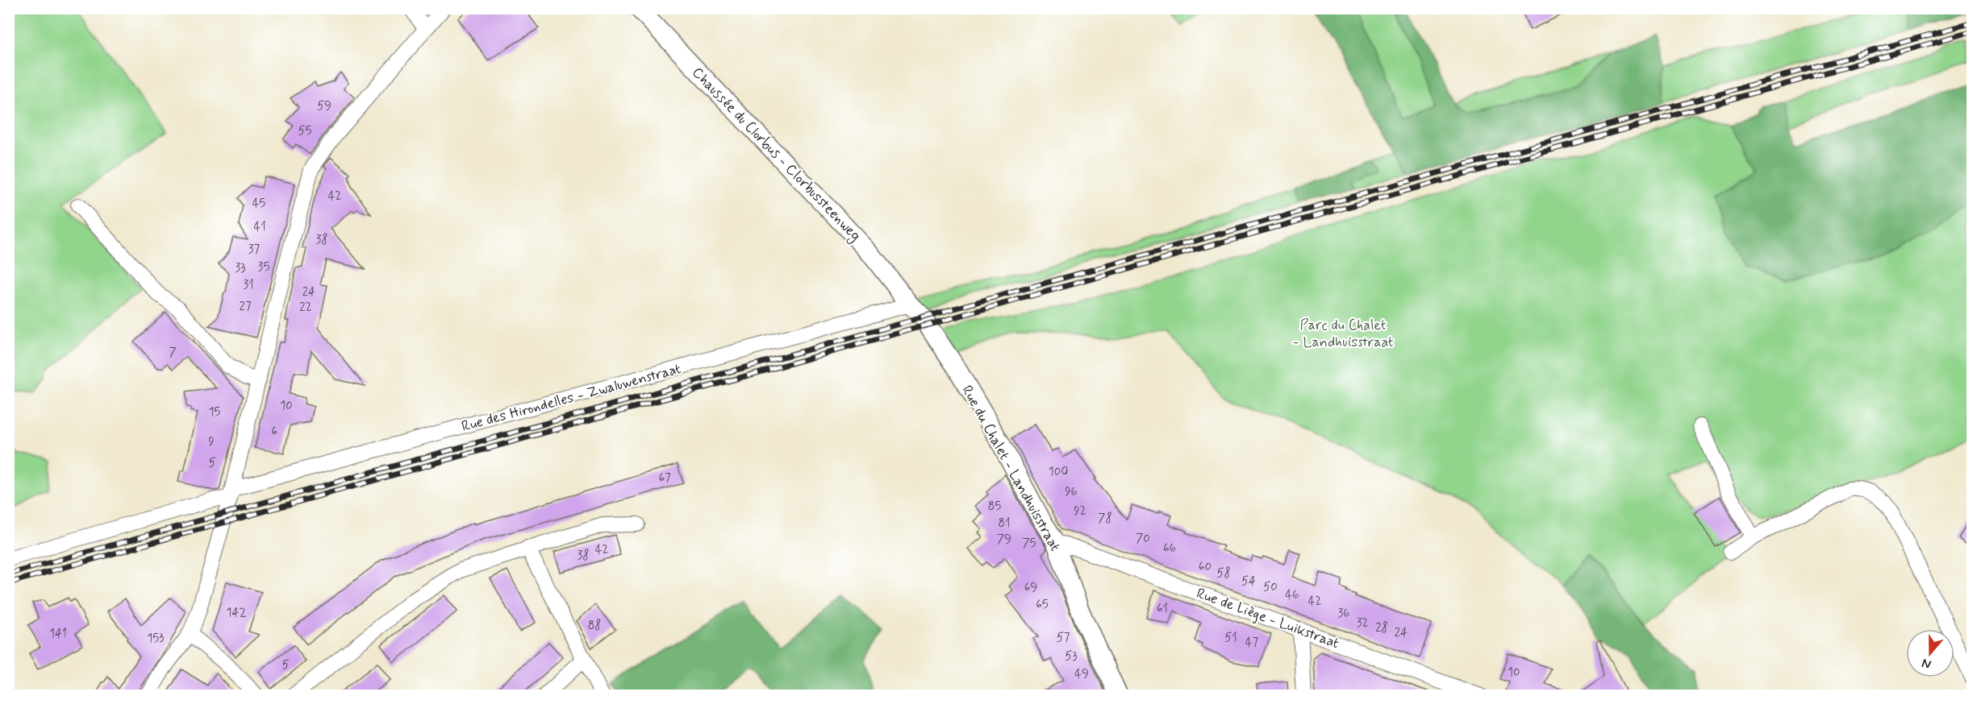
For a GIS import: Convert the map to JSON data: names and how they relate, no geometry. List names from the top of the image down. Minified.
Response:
{"streets":{"street":["Chaussée du Clorbus - Clorbussteenweg","Rue des Hirondelles - Zwaluwenstraat","Rue du Chalet - Landhuisstraat","Rue de Liège - Luikstraat"]},"crossings":[["Chaussée du Clorbus - Clorbussteenweg","Rue des Hirondelles - Zwaluwenstraat"],["Chaussée du Clorbus - Clorbussteenweg","Rue du Chalet - Landhuisstraat"],["Rue des Hirondelles - Zwaluwenstraat","Rue du Chalet - Landhuisstraat"],["Rue du Chalet - Landhuisstraat","Rue de Liège - Luikstraat"]],"parks":["Parc du Chalet - Landhuisstraat"],"house_numbers":["59","55","42","45","41","38","37","35","33","31","24","27","22","7","10","15","6","9","5","100","67","96","85","92","78","81","70","79","75","66","42","38","60","58","54","50","69","46","42","65","61","142","36","32","88","28","24","141","57","51","153","47","53","5","10","49"],"north":"bottom"}
